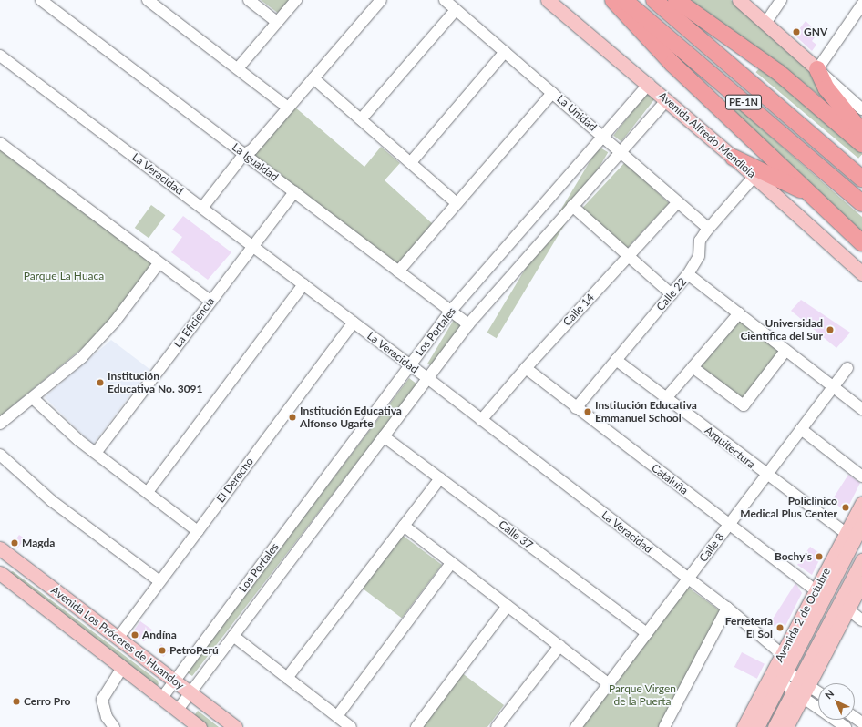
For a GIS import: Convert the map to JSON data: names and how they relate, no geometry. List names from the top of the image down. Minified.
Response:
{"streets":{"highway":["PE-1N"],"main road":["Avenida Alfredo Mendiola","Avenida 2 de Octubre","Avenida Los Próceres de Huandoy"],"street":["La Unidad","La Igualdad","La Veracidad","Calle 22","Calle 14","La Eficiencia","Los Portales","Arquitectura","Cataluña","El Derecho","Calle 37","Calle 8"]},"crossings":[["La Unidad","Calle 22"],["La Unidad","Calle 14"],["La Unidad","Los Portales"],["Avenida Alfredo Mendiola","Calle 22"],["Avenida Alfredo Mendiola","Los Portales"],["La Igualdad","La Eficiencia"],["La Igualdad","Los Portales"],["La Veracidad","Calle 14"],["La Veracidad","La Eficiencia"],["La Veracidad","Los Portales"],["La Veracidad","El Derecho"],["La Veracidad","Calle 8"],["La Veracidad","Avenida 2 de Octubre"],["Calle 22","Arquitectura"],["Calle 22","Cataluña"],["Calle 14","Cataluña"],["Los Portales","Calle 37"],["Los Portales","Avenida Los Próceres de Huandoy"],["Arquitectura","Calle 8"],["Arquitectura","Avenida 2 de Octubre"],["Cataluña","Calle 8"],["Cataluña","Avenida 2 de Octubre"],["El Derecho","Avenida Los Próceres de Huandoy"],["Calle 37","Calle 8"]],"parks":["Parque La Huaca","Parque Virgen de la Puerta"],"places":["GNV","Universidad Científica del Sur","Institución Educativa No. 3091","Institución Educativa Emmanuel School","Institución Educativa Alfonso Ugarte","Policlinico Medical Plus Center","Magda","Bochy's","Ferretería El Sol","Andína","PetroPerú","Cerro Pro"],"north":"top left"}
